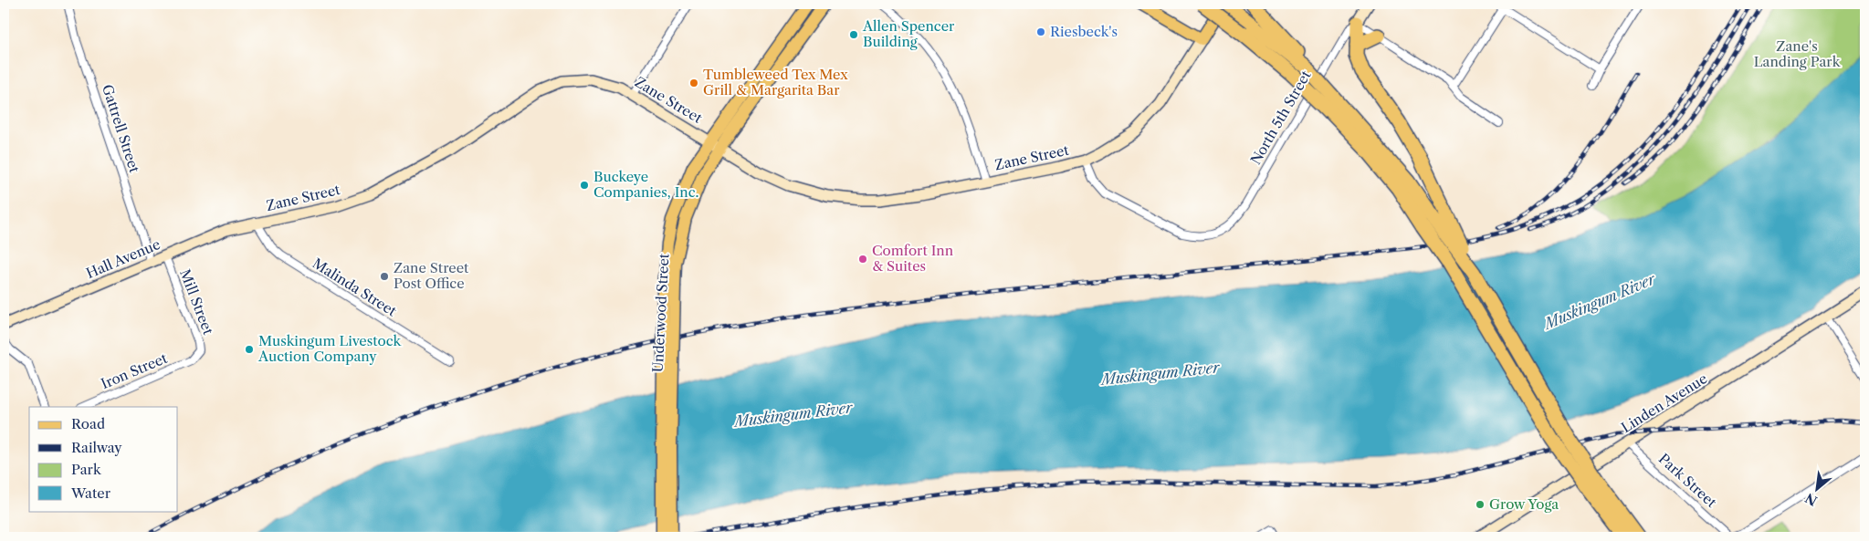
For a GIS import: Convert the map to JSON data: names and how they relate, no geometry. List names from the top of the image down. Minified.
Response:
{"streets":{"main road":["Zane Street","North 5th Street","Hall Avenue","Underwood Street","Linden Avenue"],"street":["Gattrell Street","Malinda Street","Mill Street","Iron Street","Park Street"]},"crossings":[["Zane Street","North 5th Street"],["Zane Street","Hall Avenue"],["Zane Street","Malinda Street"],["Zane Street","Underwood Street"],["Gattrell Street","Hall Avenue"],["Hall Avenue","Malinda Street"],["Hall Avenue","Mill Street"],["Mill Street","Iron Street"],["Linden Avenue","Park Street"]],"water":["Muskingum River"],"parks":["Zane's Landing Park"],"places":["Riesbeck's","Allen Spencer Building","Tumbleweed Tex Mex Grill & Margarita Bar","Buckeye Companies, Inc.","Comfort Inn & Suites","Zane Street Post Office","Muskingum Livestock Auction Company","Grow Yoga"],"legend":["Road","Railway","Park","Water"],"north":"bottom left"}
